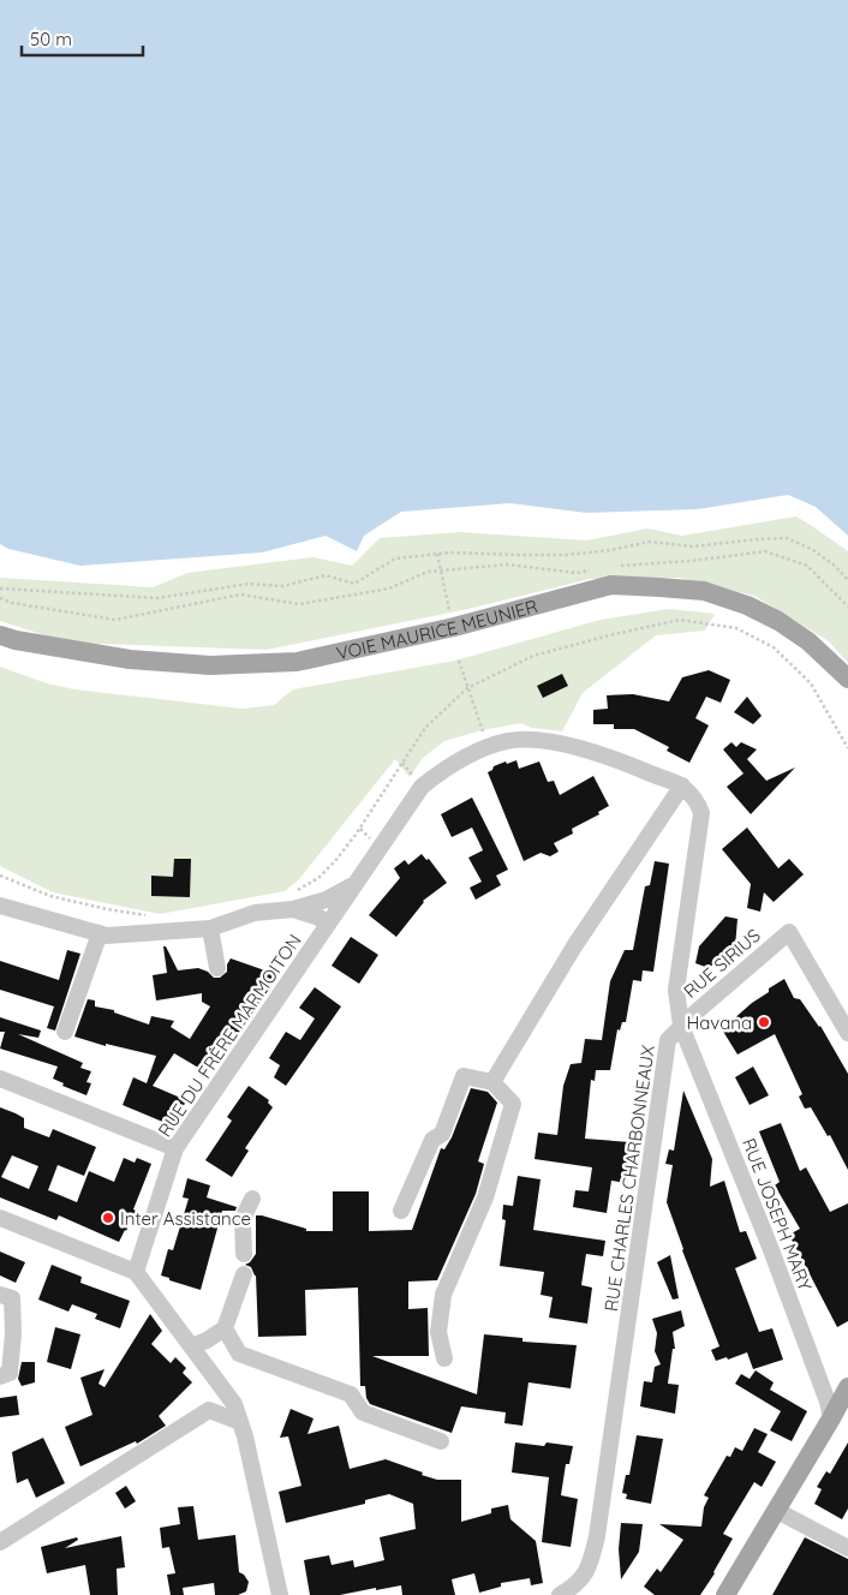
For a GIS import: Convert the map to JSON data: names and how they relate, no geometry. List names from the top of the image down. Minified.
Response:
{"streets":{"main road":["VOIE MAURICE MEUNIER"],"street":["RUE SIRIUS","RUE DU FRÈRE MARMOITON","RUE CHARLES CHARBONNEAUX","RUE JOSEPH MARY"]},"crossings":[["RUE SIRIUS","RUE CHARLES CHARBONNEAUX"],["RUE SIRIUS","RUE JOSEPH MARY"],["RUE CHARLES CHARBONNEAUX","RUE JOSEPH MARY"]],"places":["Havana","Inter Assistance"],"scale_bar":"50 m"}
